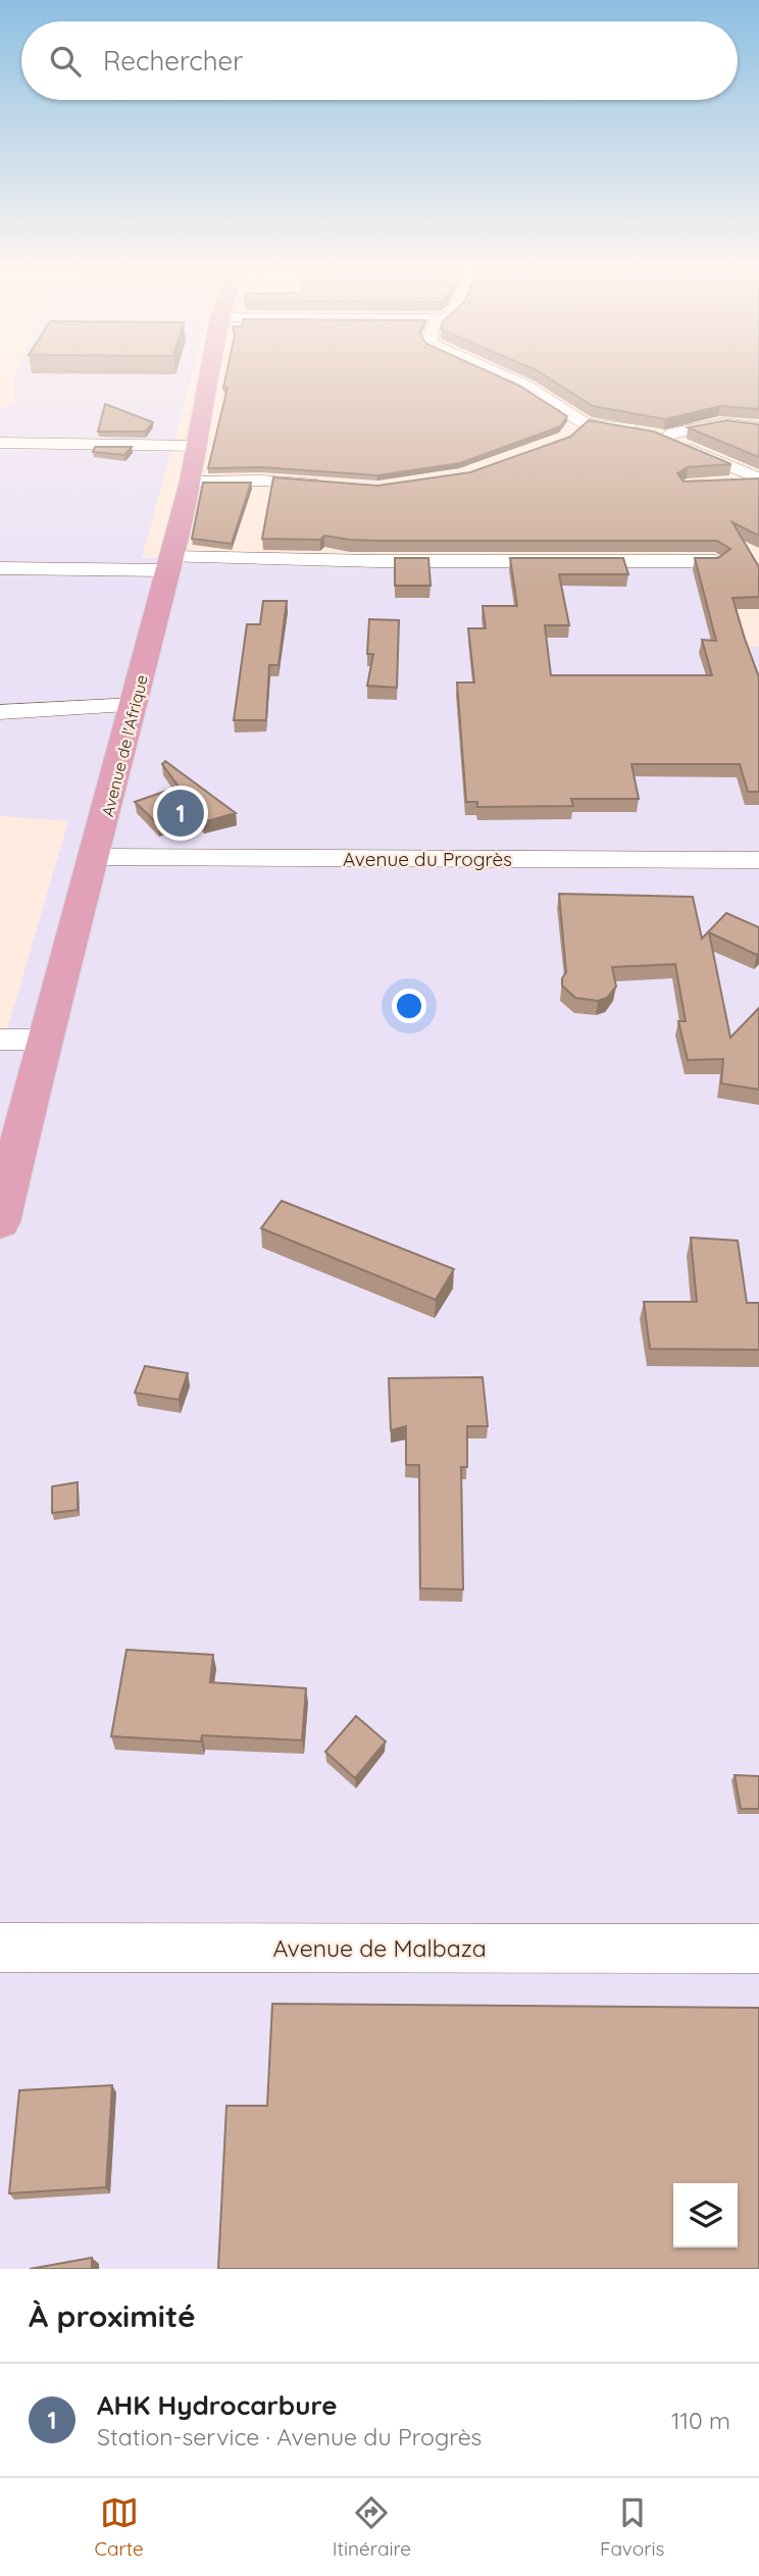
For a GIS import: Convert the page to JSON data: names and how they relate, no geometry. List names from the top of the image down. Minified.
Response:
{"streets":{"main road":["Avenue de l'Afrique"],"street":["Avenue du Progrès","Avenue de Malbaza"]},"crossings":[["Avenue de l'Afrique","Avenue du Progrès"]],"page":{"search":"Rechercher","pins":"1","heading":"À proximité","list":[{"mark":"1","name":"AHK Hydrocarbure","note":"Station-service · Avenue du Progrès","value":"110 m"}],"nav":["Carte","Itinéraire","Favoris"]}}
